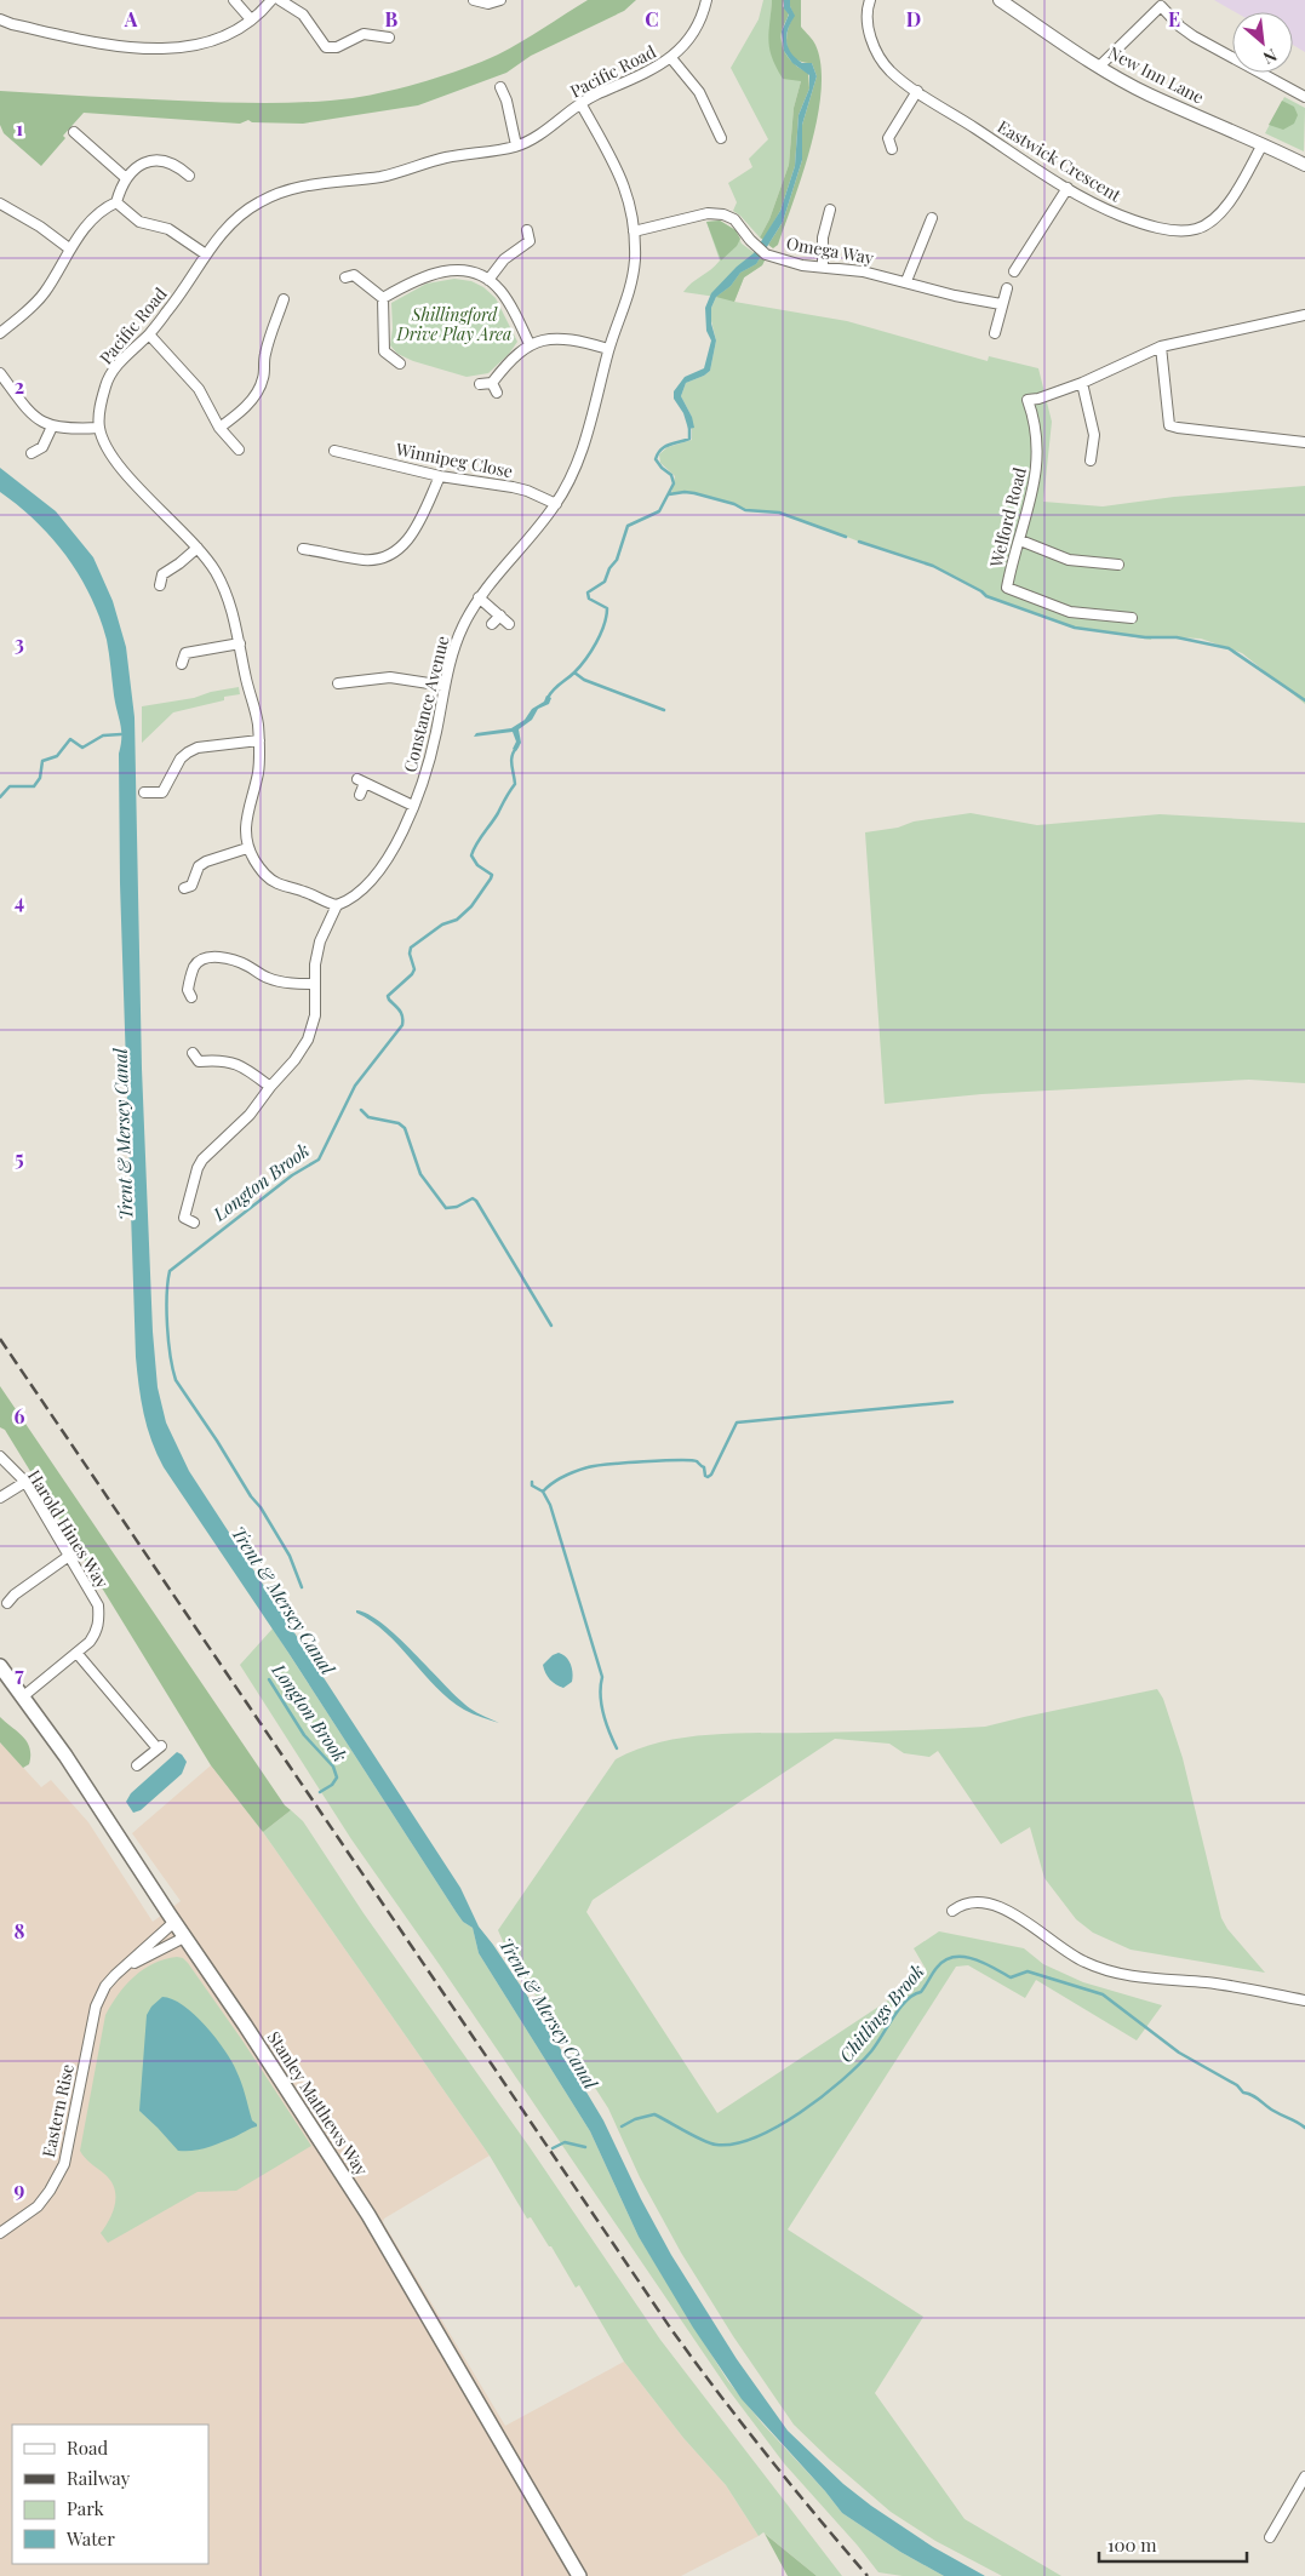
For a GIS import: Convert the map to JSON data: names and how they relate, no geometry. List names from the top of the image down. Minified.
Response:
{"streets":{"main road":["Stanley Matthews Way"],"street":["Pacific Road","New Inn Lane","Eastwick Crescent","Omega Way","Winnipeg Close","Welford Road","Constance Avenue","Harold Hines Way","Eastern Rise"]},"crossings":[["Pacific Road","Constance Avenue"],["New Inn Lane","Eastwick Crescent"],["Omega Way","Constance Avenue"],["Winnipeg Close","Constance Avenue"],["Harold Hines Way","Stanley Matthews Way"],["Stanley Matthews Way","Eastern Rise"]],"water":["Trent & Mersey Canal","Longton Brook","Chitlings Brook"],"parks":["Shillingford Drive Play Area"],"legend":["Road","Railway","Park","Water"],"scale_bar":"100 m","north":"bottom right","grid":{"columns":["A","B","C","D","E"],"rows":["1","2","3","4","5","6","7","8","9"]}}
